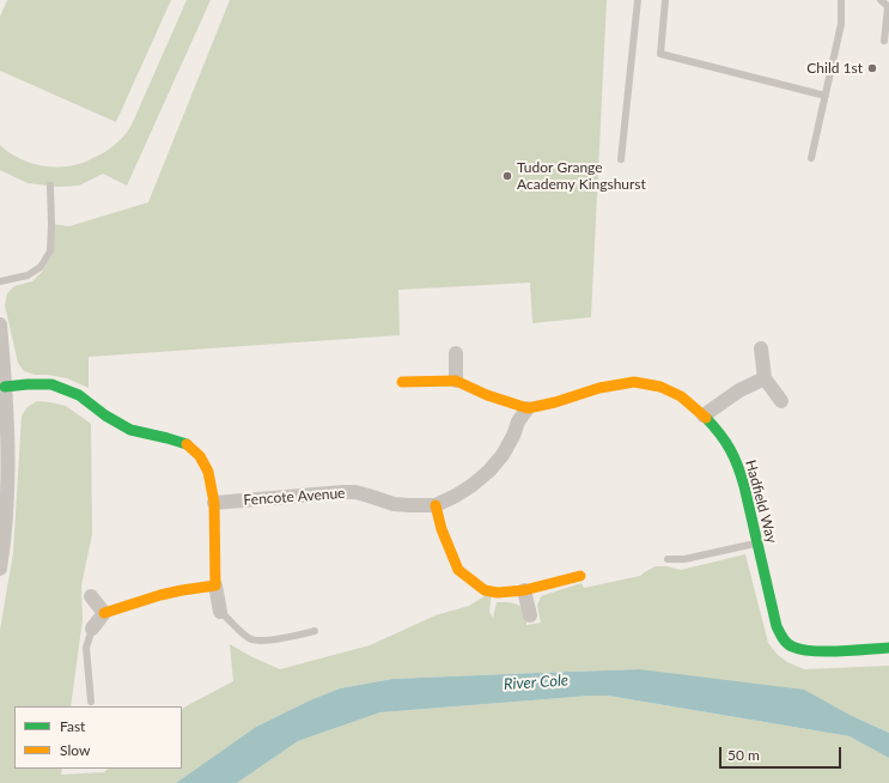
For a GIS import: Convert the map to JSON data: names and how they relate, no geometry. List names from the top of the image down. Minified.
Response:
{"streets":{"street":["Fencote Avenue","Hadfield Way"]},"crossings":[["Fencote Avenue","Hadfield Way"]],"water":["River Cole"],"places":["Child 1st","Tudor Grange Academy Kingshurst"],"legend":["Fast","Slow"],"scale_bar":"50 m"}
